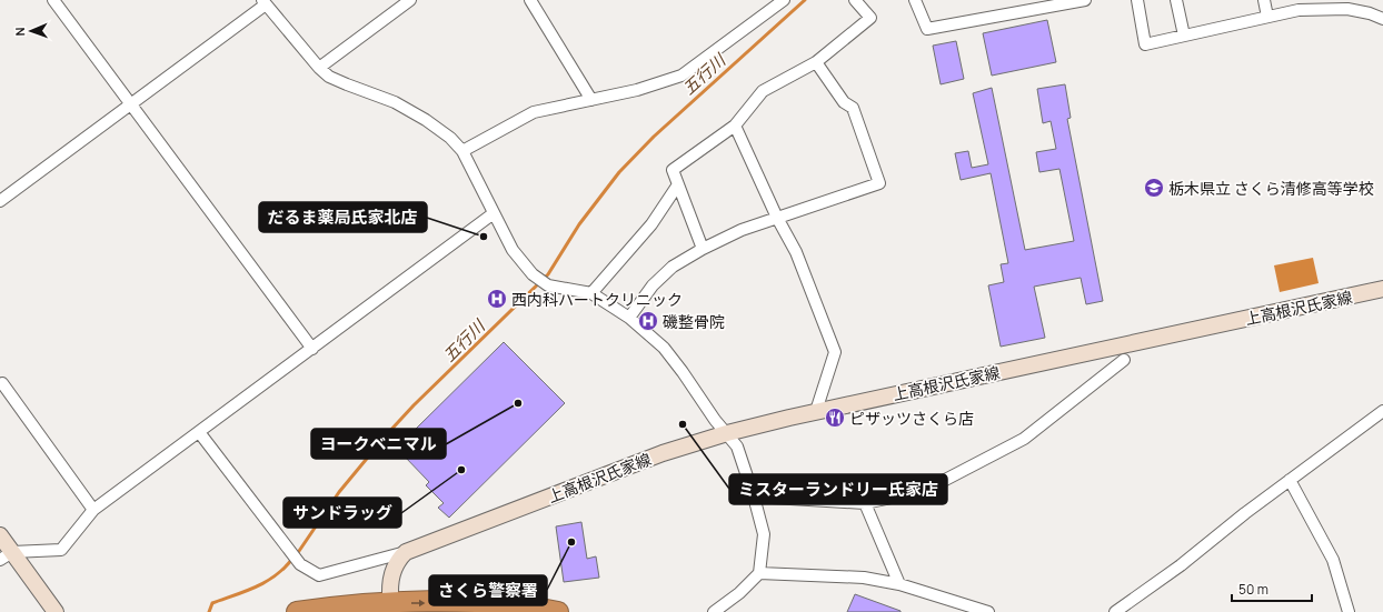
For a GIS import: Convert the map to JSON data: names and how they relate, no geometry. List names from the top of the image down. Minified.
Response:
{"streets":{"main road":["上高根沢氏家線"]},"water":["五行川"],"places":{"school or university":["栃木県立 さくら清修高等学校"],"other":["だるま薬局氏家北店","ヨークベニマル","ミスターランドリー氏家店","サンドラッグ","さくら警察署"],"hospital":["西内科ハートクリニック","磯整骨院"],"restaurant":["ピザッツさくら店"]},"scale_bar":"50 m","north":"left"}
